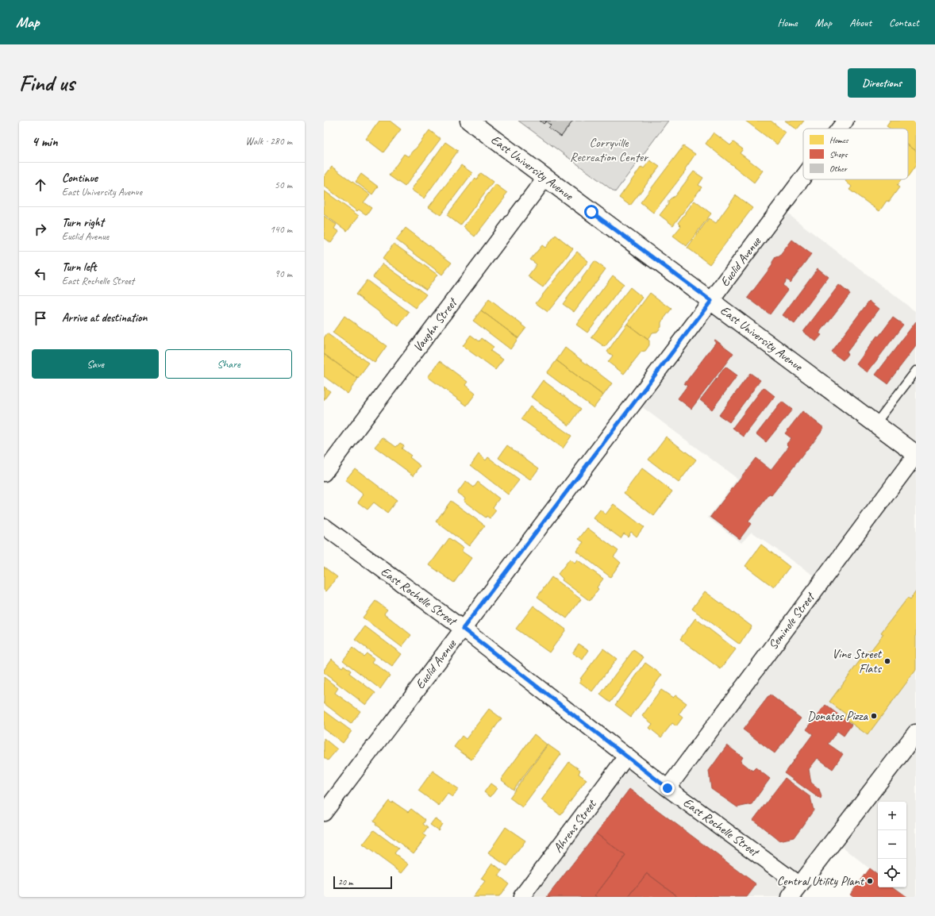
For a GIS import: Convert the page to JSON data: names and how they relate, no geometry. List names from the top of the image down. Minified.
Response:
{"streets":{"street":["East University Avenue","Euclid Avenue","Vaughn Street","East Rochelle Street","Seminole Street","Ahrens Street"]},"crossings":[["East University Avenue","Euclid Avenue"],["East University Avenue","Vaughn Street"],["East University Avenue","Seminole Street"],["Euclid Avenue","East Rochelle Street"],["East Rochelle Street","Seminole Street"],["East Rochelle Street","Ahrens Street"]],"parks":["Corryville Recreation Center"],"places":["Vine Street Flats","Donatos Pizza","Central Utility Plant"],"legend":["Homes","Shops","Other"],"scale_bar":"20 m","page":{"header":"Map","nav":["Home","Map","About","Contact"],"buttons":["Directions",["Save","Share"]],"title":"Find us","heading":["4 min","Walk · 280 m"],"list":[["Continue","East University Avenue","50 m"],["Turn right","Euclid Avenue","140 m"],["Turn left","East Rochelle Street","90 m"],"Arrive at destination"],"map_buttons":["+","−"],"scale":"20 m"}}
